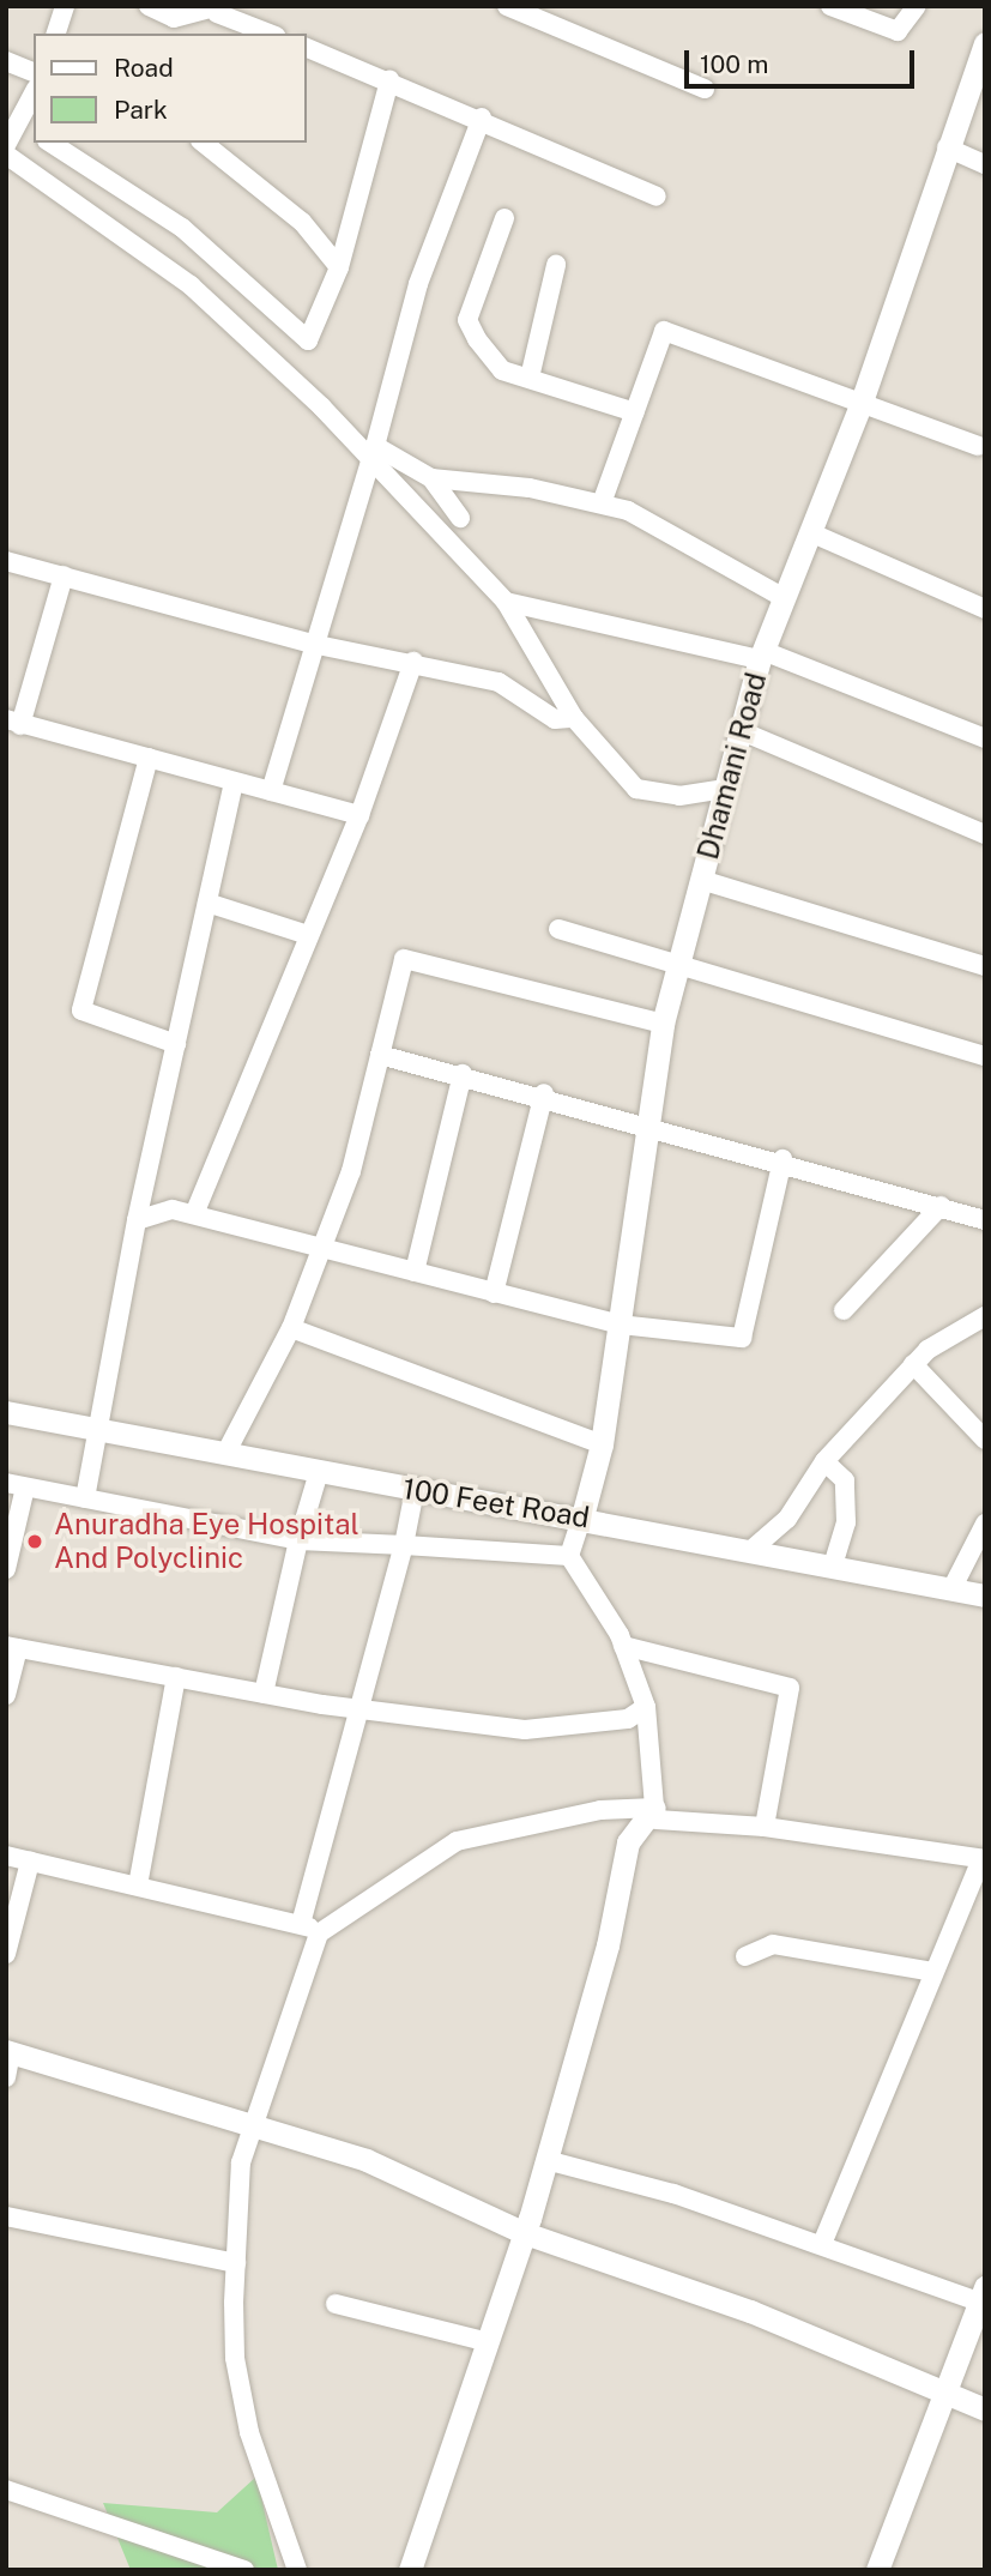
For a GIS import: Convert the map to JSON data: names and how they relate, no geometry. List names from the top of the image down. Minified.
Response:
{"streets":{"main road":["Dhamani Road","100 Feet Road"]},"crossings":[["Dhamani Road","100 Feet Road"]],"places":["Anuradha Eye Hospital And Polyclinic"],"legend":["Road","Park"],"scale_bar":"100 m"}
